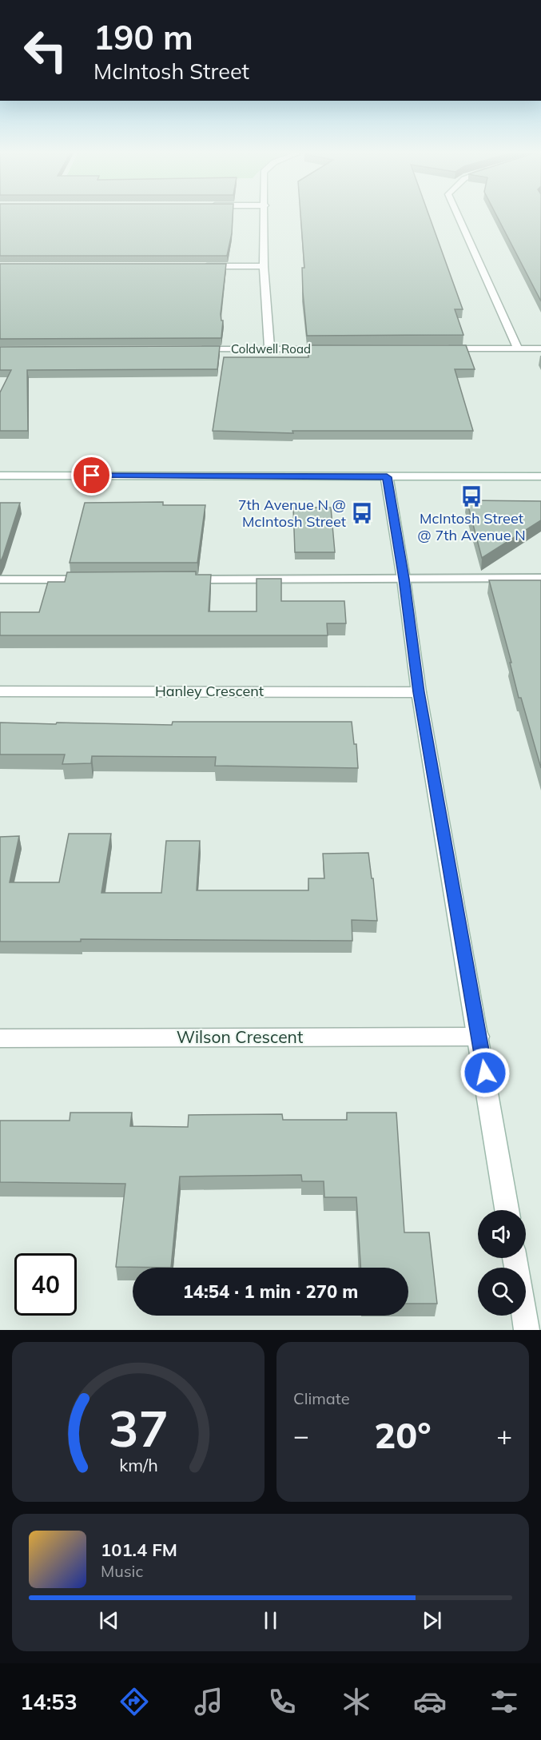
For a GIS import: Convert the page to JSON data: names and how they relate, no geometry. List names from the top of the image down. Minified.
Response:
{"streets":{"street":["Coldwell Road","Hanley Crescent","Wilson Crescent"]},"places":{"bus stop":["McIntosh Street @ 7th Avenue N","7th Avenue N @ McIntosh Street"]},"page":{"turn":["190 m","McIntosh Street"],"limit":"40","trip":"14:54 · 1 min · 270 m","tile":"Climate","heat":["−","20°","+"],"song":["101.4 FM","Music"],"tabs":"14:53","gauge":["37","km/h"]}}
